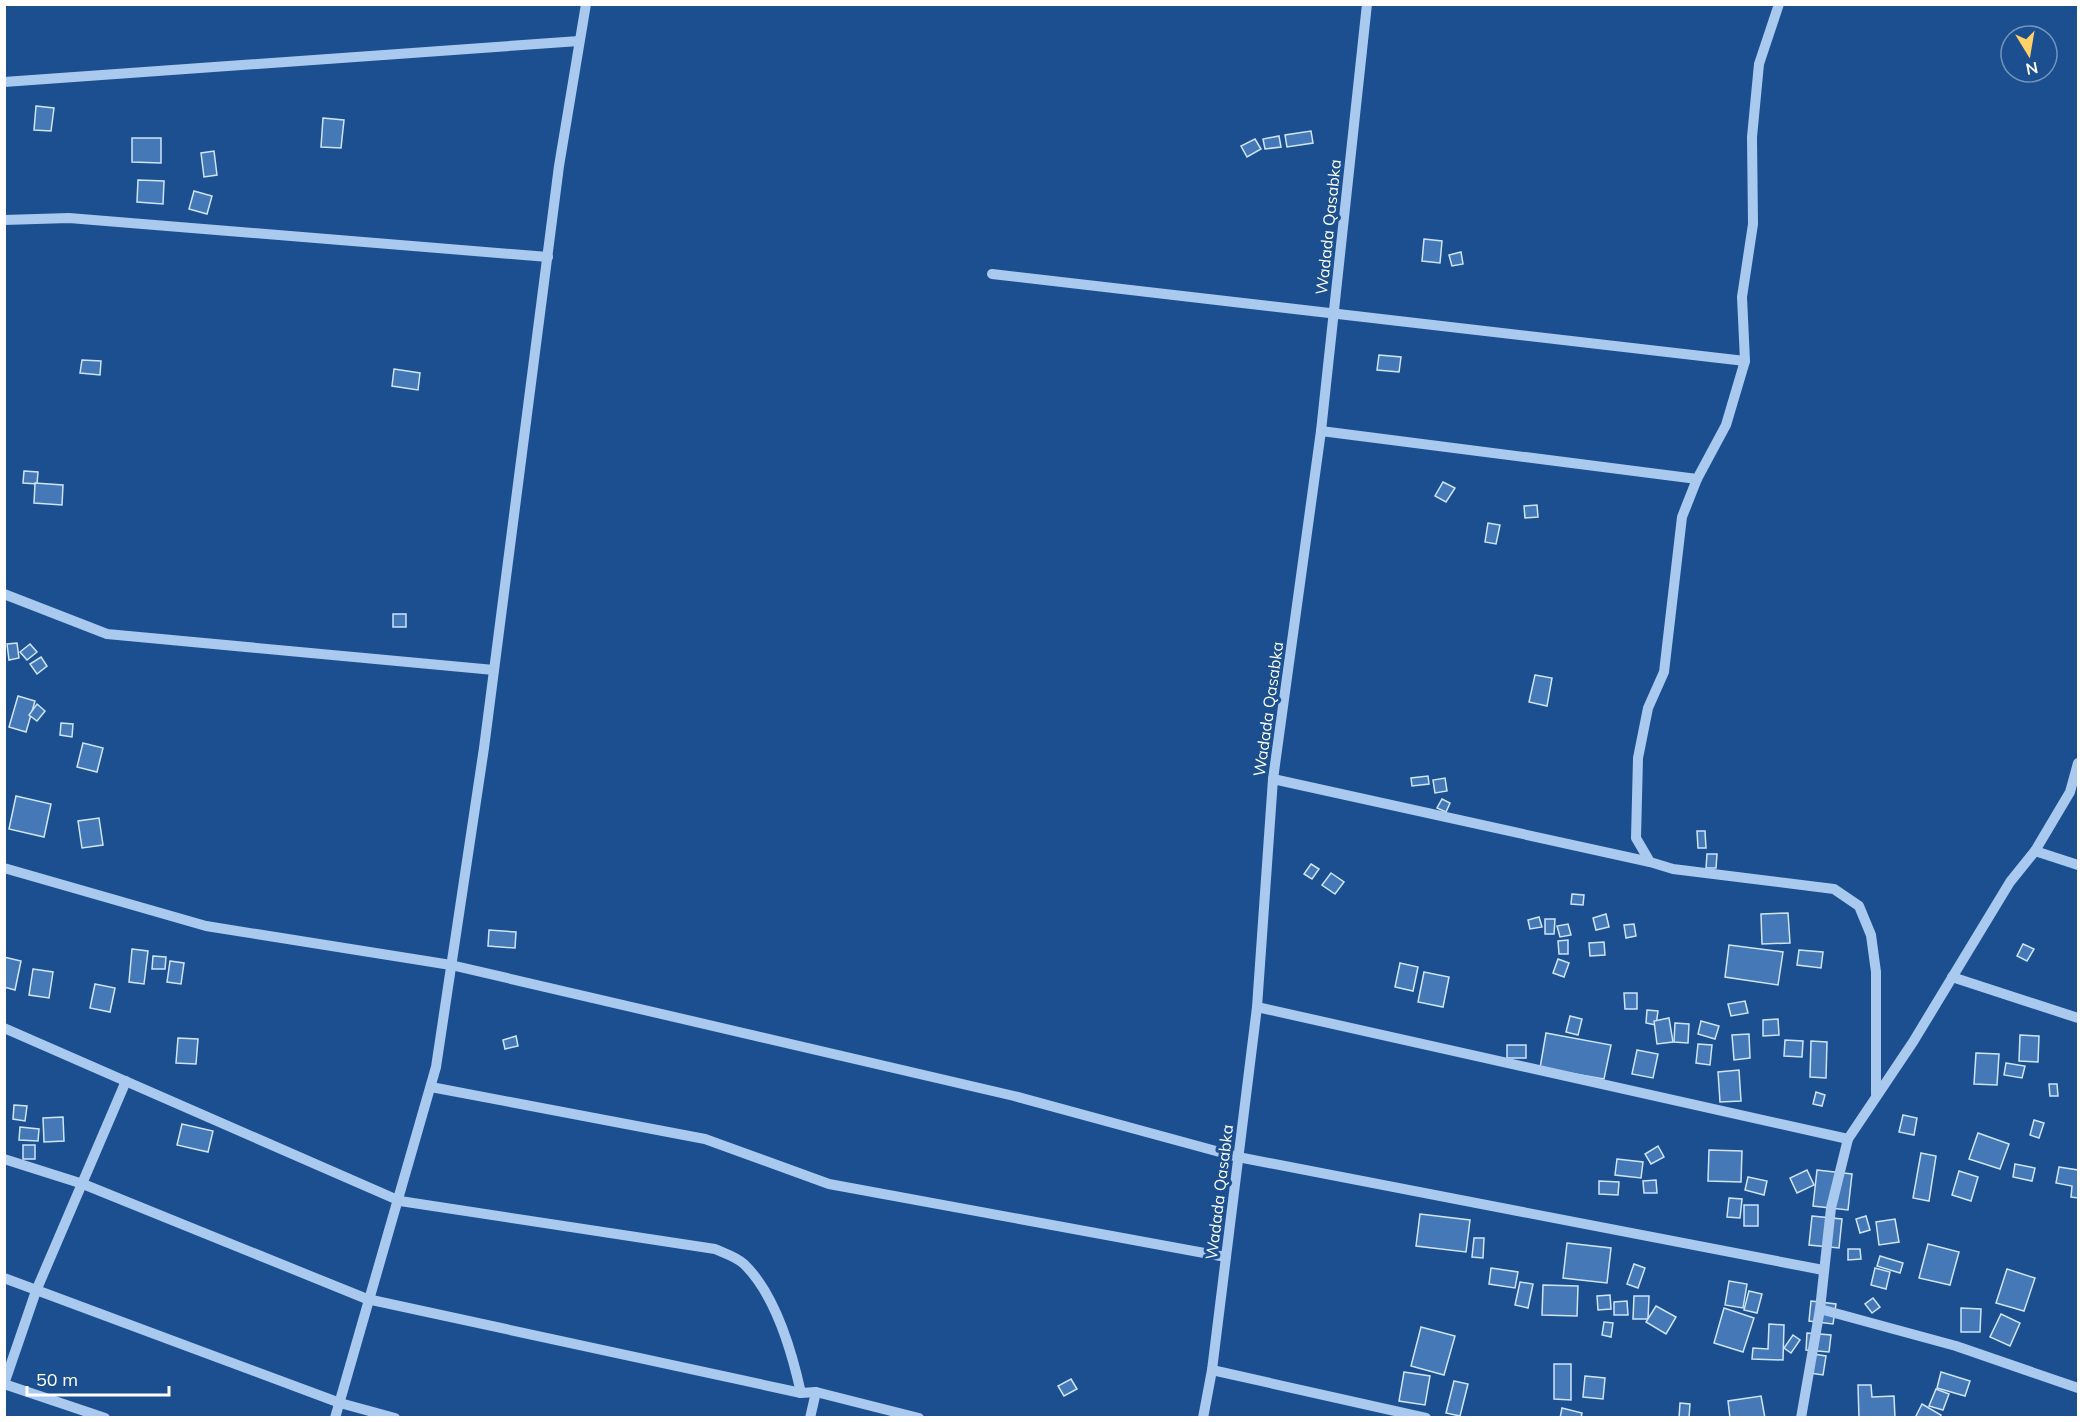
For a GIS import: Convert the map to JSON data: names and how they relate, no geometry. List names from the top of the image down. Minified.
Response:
{"streets":{"street":["Wadada Qasabka"]},"scale_bar":"50 m","north":"bottom"}
